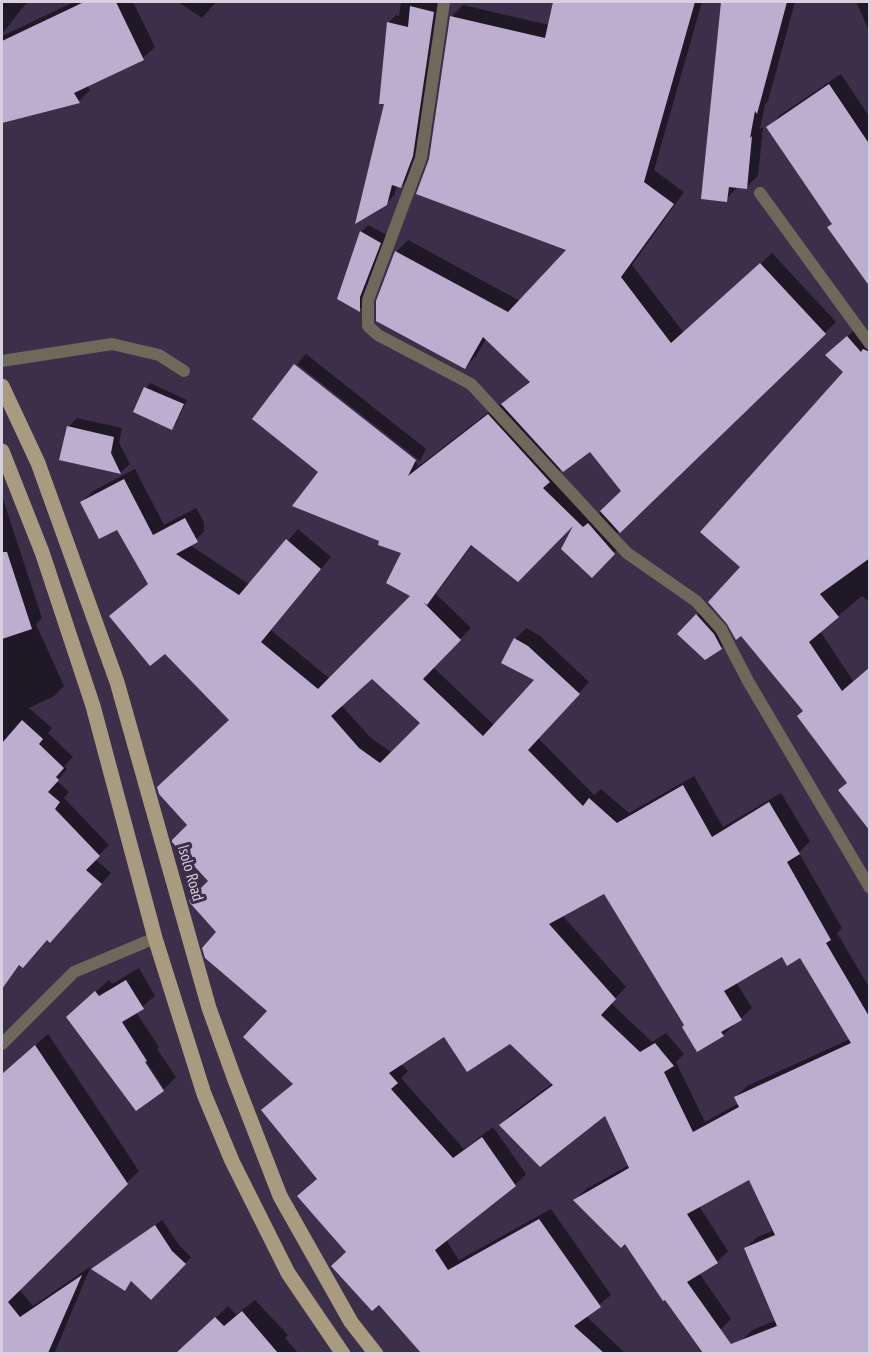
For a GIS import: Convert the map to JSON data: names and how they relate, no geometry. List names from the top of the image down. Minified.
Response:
{"streets":{"main road":["Isolo Road"]}}
